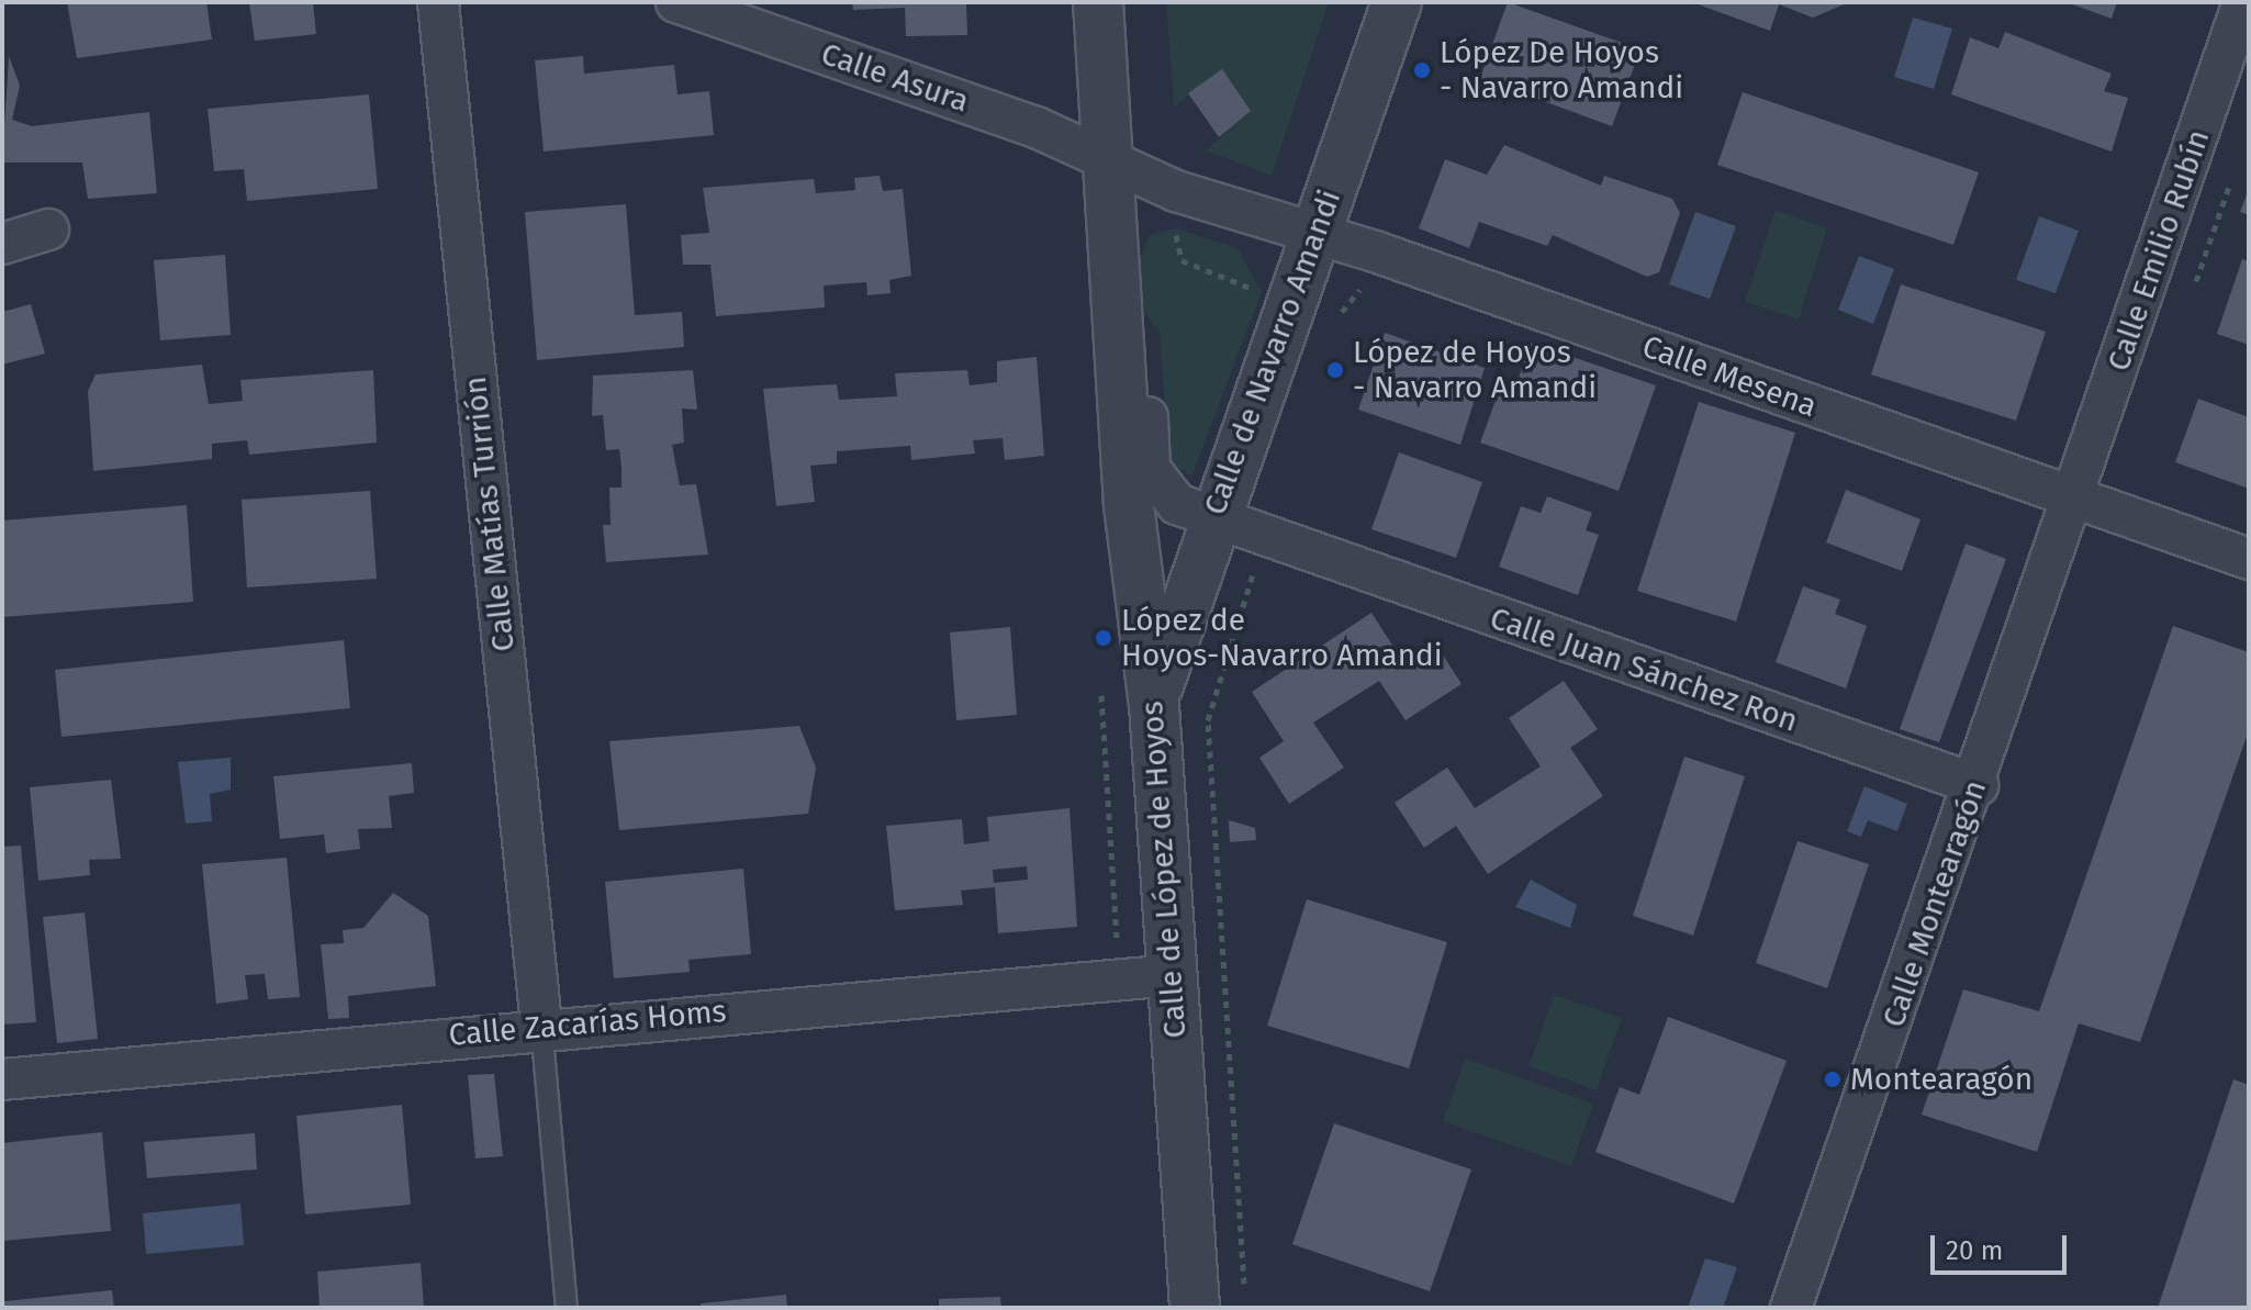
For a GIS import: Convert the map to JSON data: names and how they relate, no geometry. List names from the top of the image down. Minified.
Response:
{"streets":{"street":["Calle Asura","Calle Emilio Rubín","Calle de Navarro Amandi","Calle Mesena","Calle Matías Turrión","Calle Juan Sánchez Ron","Calle de López de Hoyos","Calle Montearagón","Calle Zacarías Homs"]},"crossings":[["Calle Asura","Calle Mesena"],["Calle Asura","Calle de López de Hoyos"],["Calle Emilio Rubín","Calle Mesena"],["Calle Emilio Rubín","Calle Montearagón"],["Calle de Navarro Amandi","Calle Mesena"],["Calle de Navarro Amandi","Calle Juan Sánchez Ron"],["Calle de Navarro Amandi","Calle de López de Hoyos"],["Calle Mesena","Calle de López de Hoyos"],["Calle Mesena","Calle Montearagón"],["Calle Matías Turrión","Calle Zacarías Homs"],["Calle Juan Sánchez Ron","Calle de López de Hoyos"],["Calle Juan Sánchez Ron","Calle Montearagón"],["Calle de López de Hoyos","Calle Zacarías Homs"]],"places":["López De Hoyos - Navarro Amandi","López de Hoyos - Navarro Amandi","López de Hoyos-Navarro Amandi","Montearagón"],"scale_bar":"20 m"}
